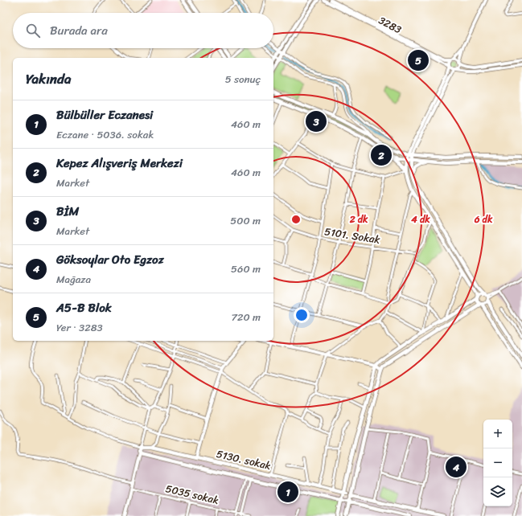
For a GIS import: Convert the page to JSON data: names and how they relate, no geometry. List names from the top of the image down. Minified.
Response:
{"streets":{"main road":["5130. sokak"],"street":["3283","5101. Sokak","5035 sokak"]},"page":{"search":"Burada ara","pins":["5","3","2","4","1"],"heading":["Yakında","5 sonuç"],"list":[{"mark":"1","name":"Bülbüller Eczanesi","note":"Eczane · 5036. sokak","value":"460 m"},{"mark":"2","name":"Kepez Alışveriş Merkezi","note":"Market","value":"460 m"},{"mark":"3","name":"BİM","note":"Market","value":"500 m"},{"mark":"4","name":"Göksoylar Oto Egzoz","note":"Mağaza","value":"560 m"},{"mark":"5","name":"A5-B Blok","note":"Yer · 3283","value":"720 m"}],"map_buttons":["+","−"]},"rings":["2 dk","4 dk","6 dk"]}
